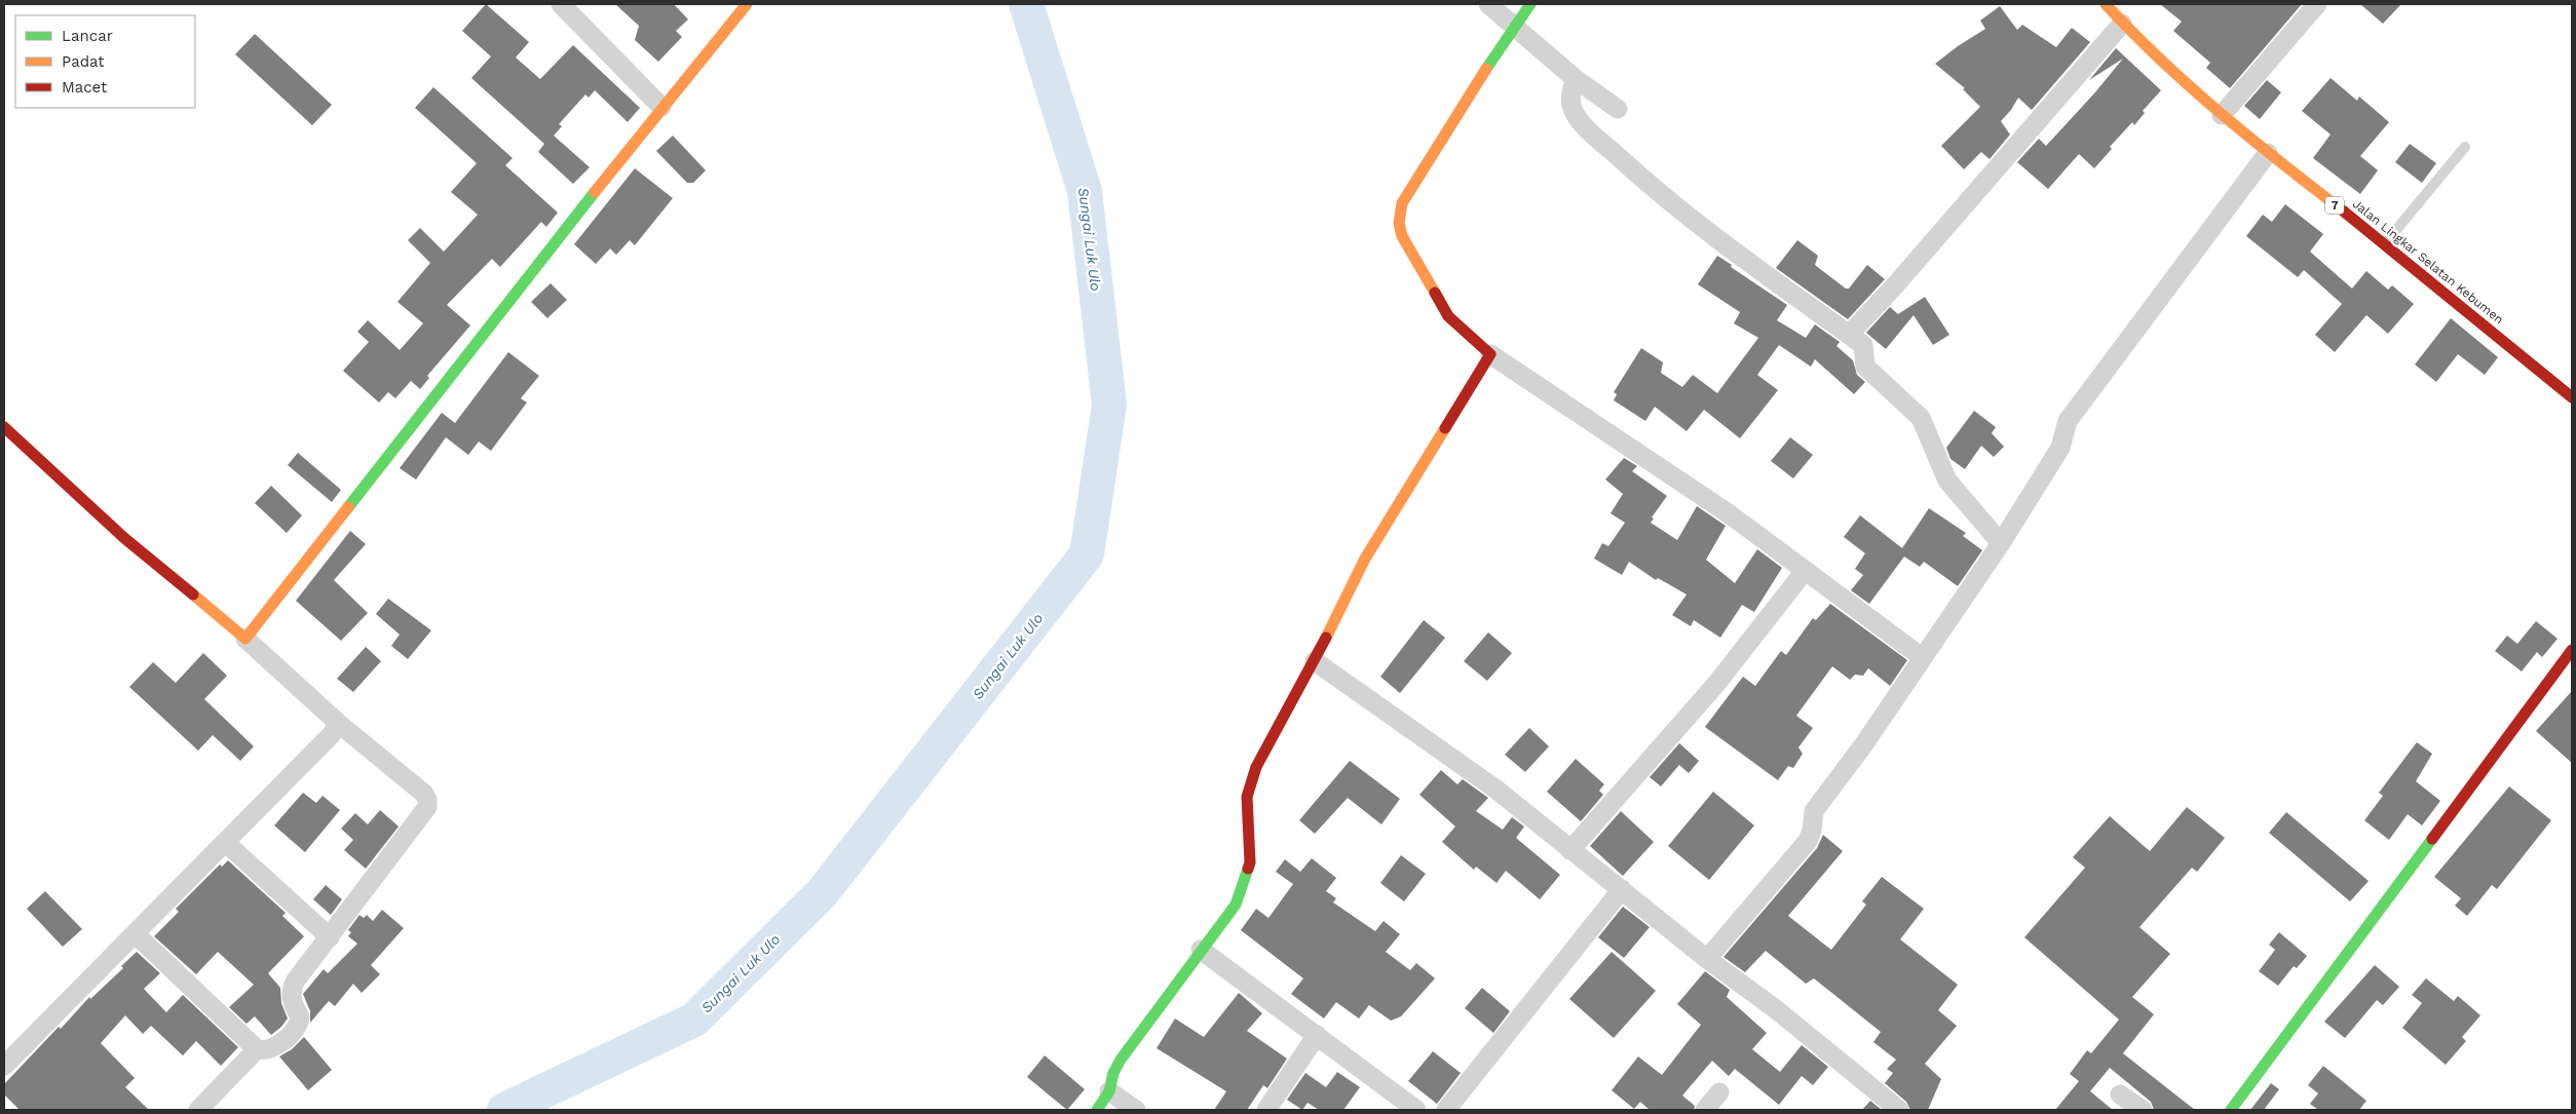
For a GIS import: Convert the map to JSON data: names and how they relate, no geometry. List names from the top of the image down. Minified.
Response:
{"streets":{"main road":["7","Jalan Lingkar Selatan Kebumen"]},"water":["Sungai Luk Ulo"],"legend":["Lancar","Padat","Macet"]}
